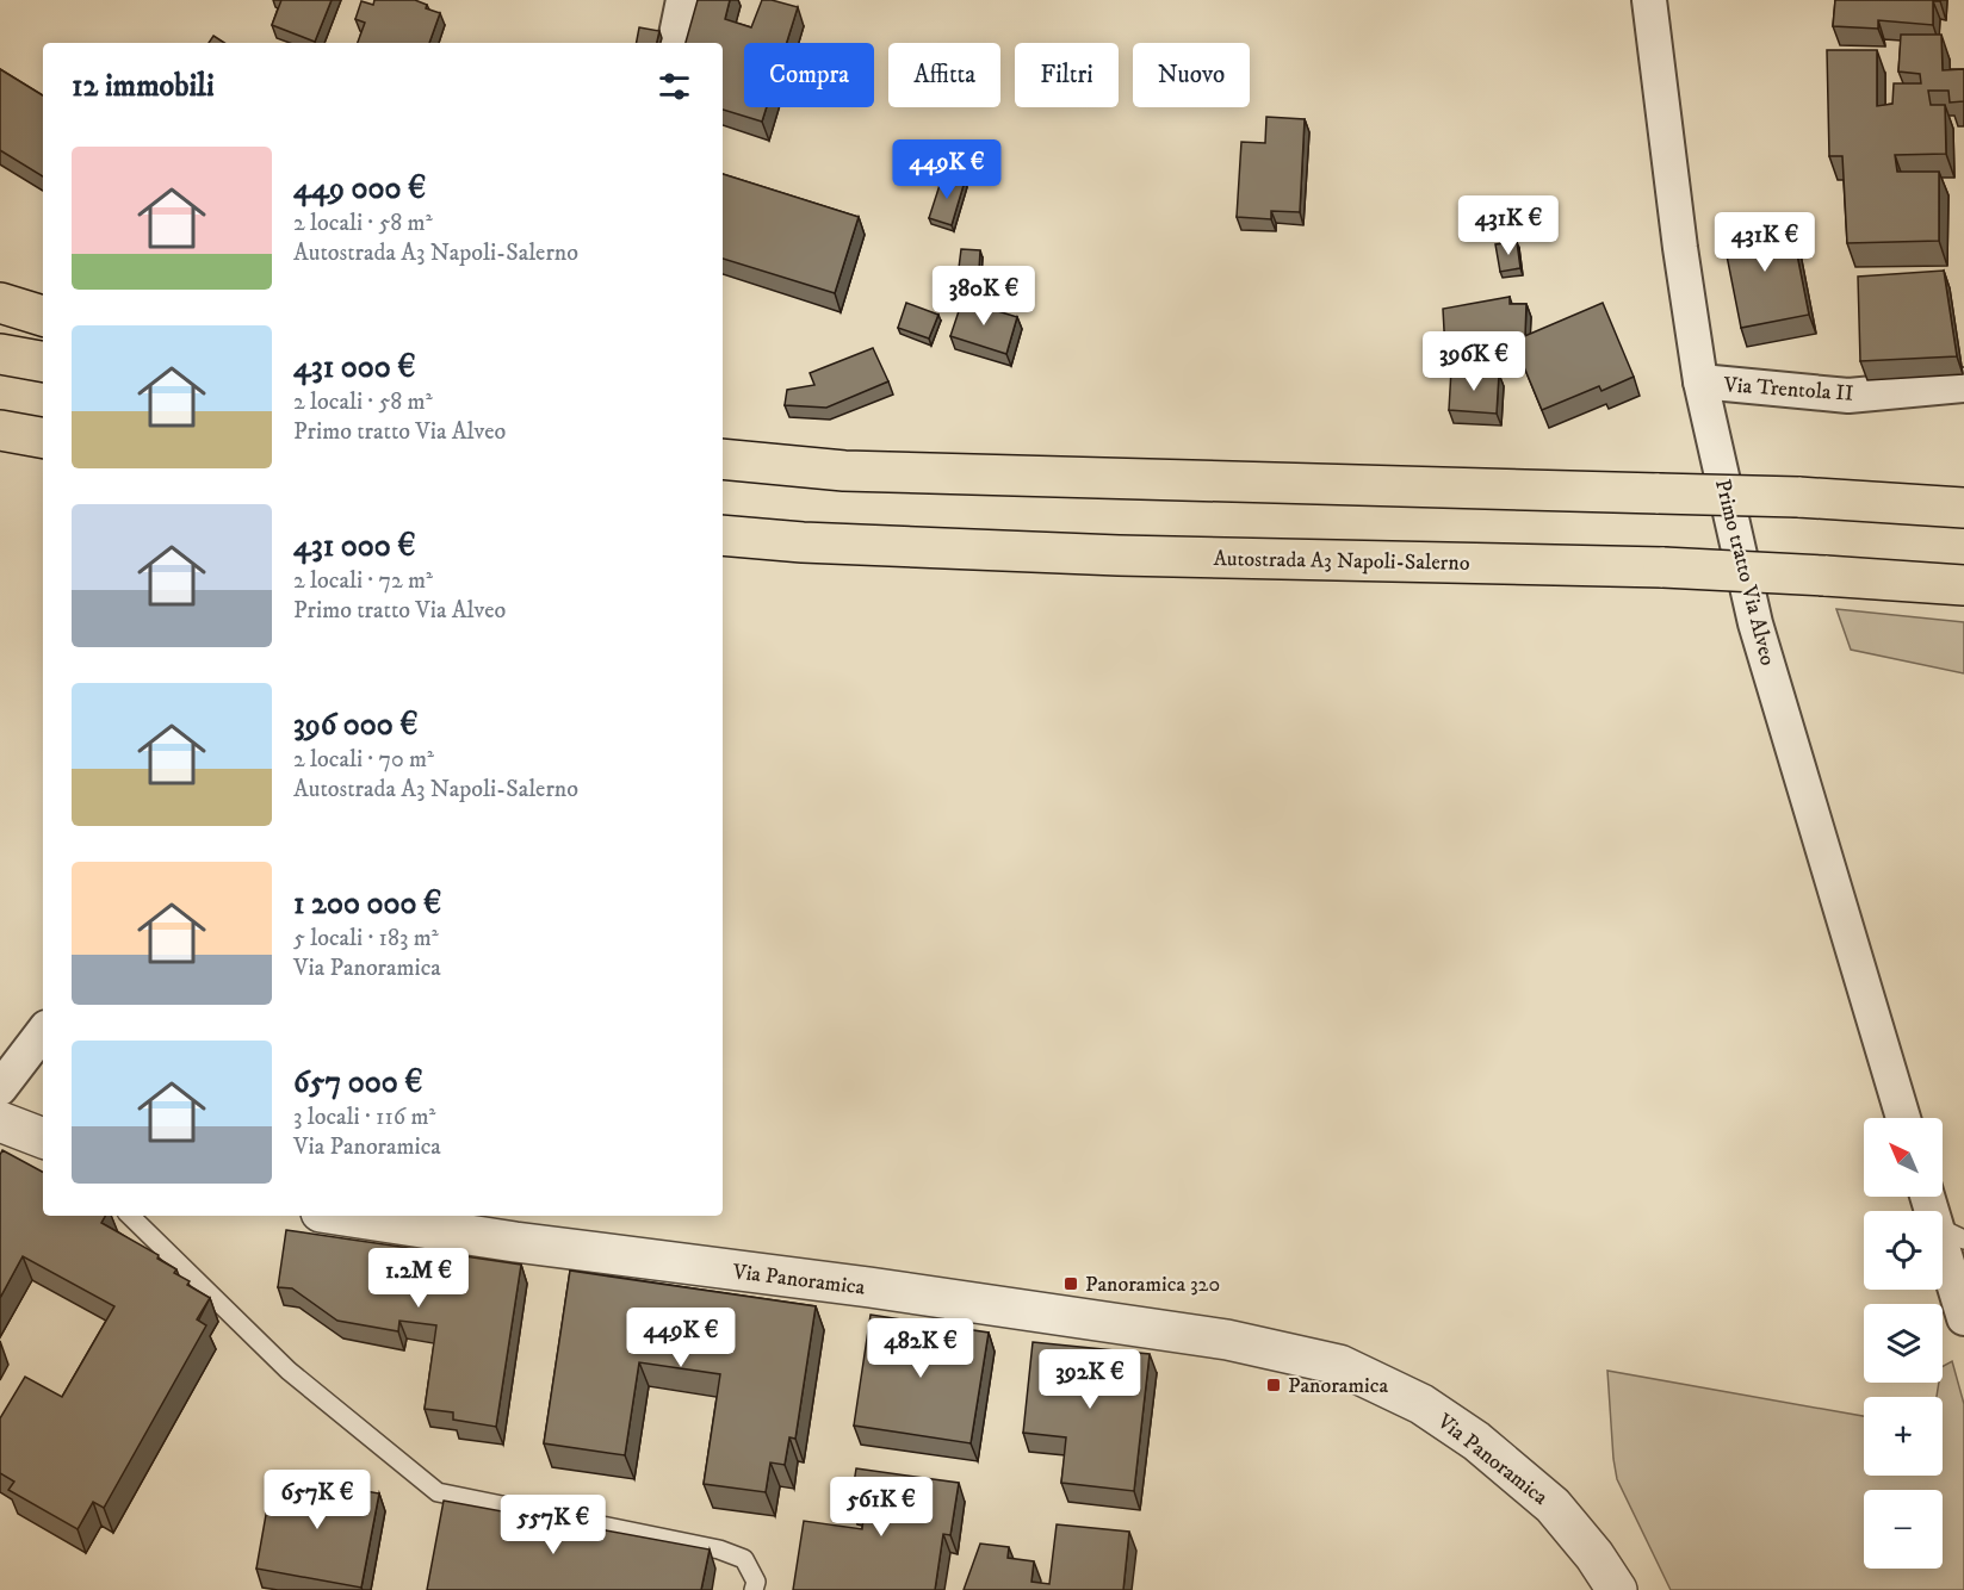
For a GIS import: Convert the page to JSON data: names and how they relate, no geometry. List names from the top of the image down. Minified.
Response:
{"streets":{"highway":["Autostrada A3 Napoli-Salerno"],"street":["Via Trentola II","Primo tratto Via Alveo","Via Panoramica"]},"crossings":[["Via Trentola II","Primo tratto Via Alveo"]],"places":{"transit":["Panoramica 320","Panoramica"]},"north":"top left","page":{"chip":["Compra","Affitta","Filtri","Nuovo"],"heading":"12 immobili","list":[{"name":"449 000 €","note":"2 locali · 58 m² · Autostrada A3 Napoli-Salerno"},{"name":"431 000 €","note":"2 locali · 58 m² · Primo tratto Via Alveo"},{"name":"431 000 €","note":"2 locali · 72 m² · Primo tratto Via Alveo"},{"name":"396 000 €","note":"2 locali · 70 m² · Autostrada A3 Napoli-Salerno"},{"name":"1 200 000 €","note":"5 locali · 183 m² · Via Panoramica"},{"name":"657 000 €","note":"3 locali · 116 m² · Via Panoramica"}],"price":["449K €","431K €","431K €","380K €","396K €","1.2M €","449K €","482K €","392K €","657K €","561K €","557K €"],"map_buttons":["+","−"]}}
